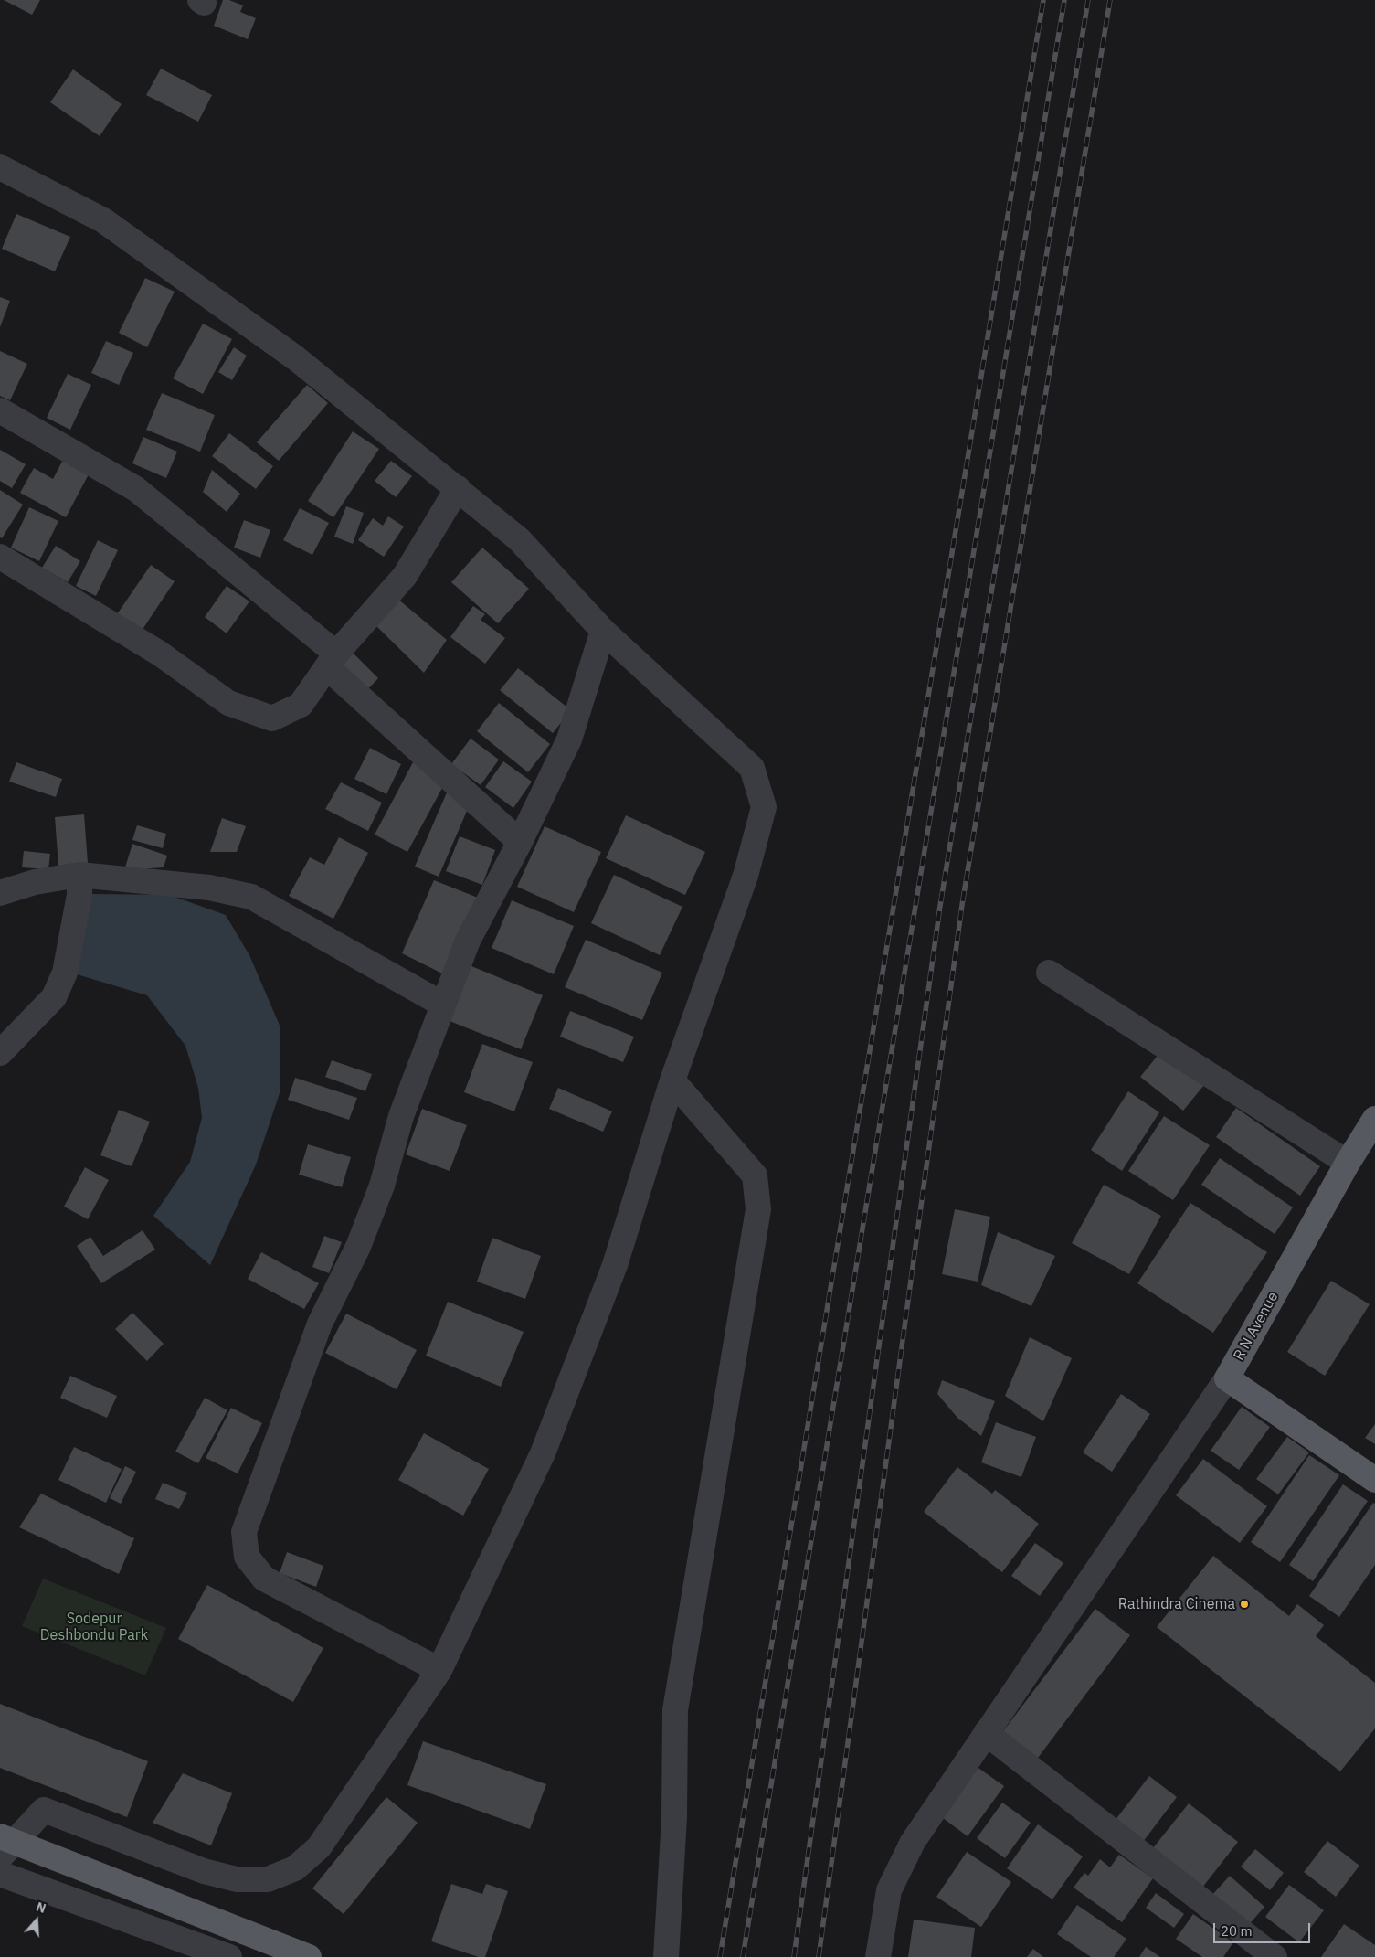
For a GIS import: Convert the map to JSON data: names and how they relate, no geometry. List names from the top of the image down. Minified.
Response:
{"streets":{"main road":["R N Avenue"]},"parks":["Sodepur Deshbondu Park"],"places":["Rathindra Cinema"],"scale_bar":"20 m","north":"top"}
